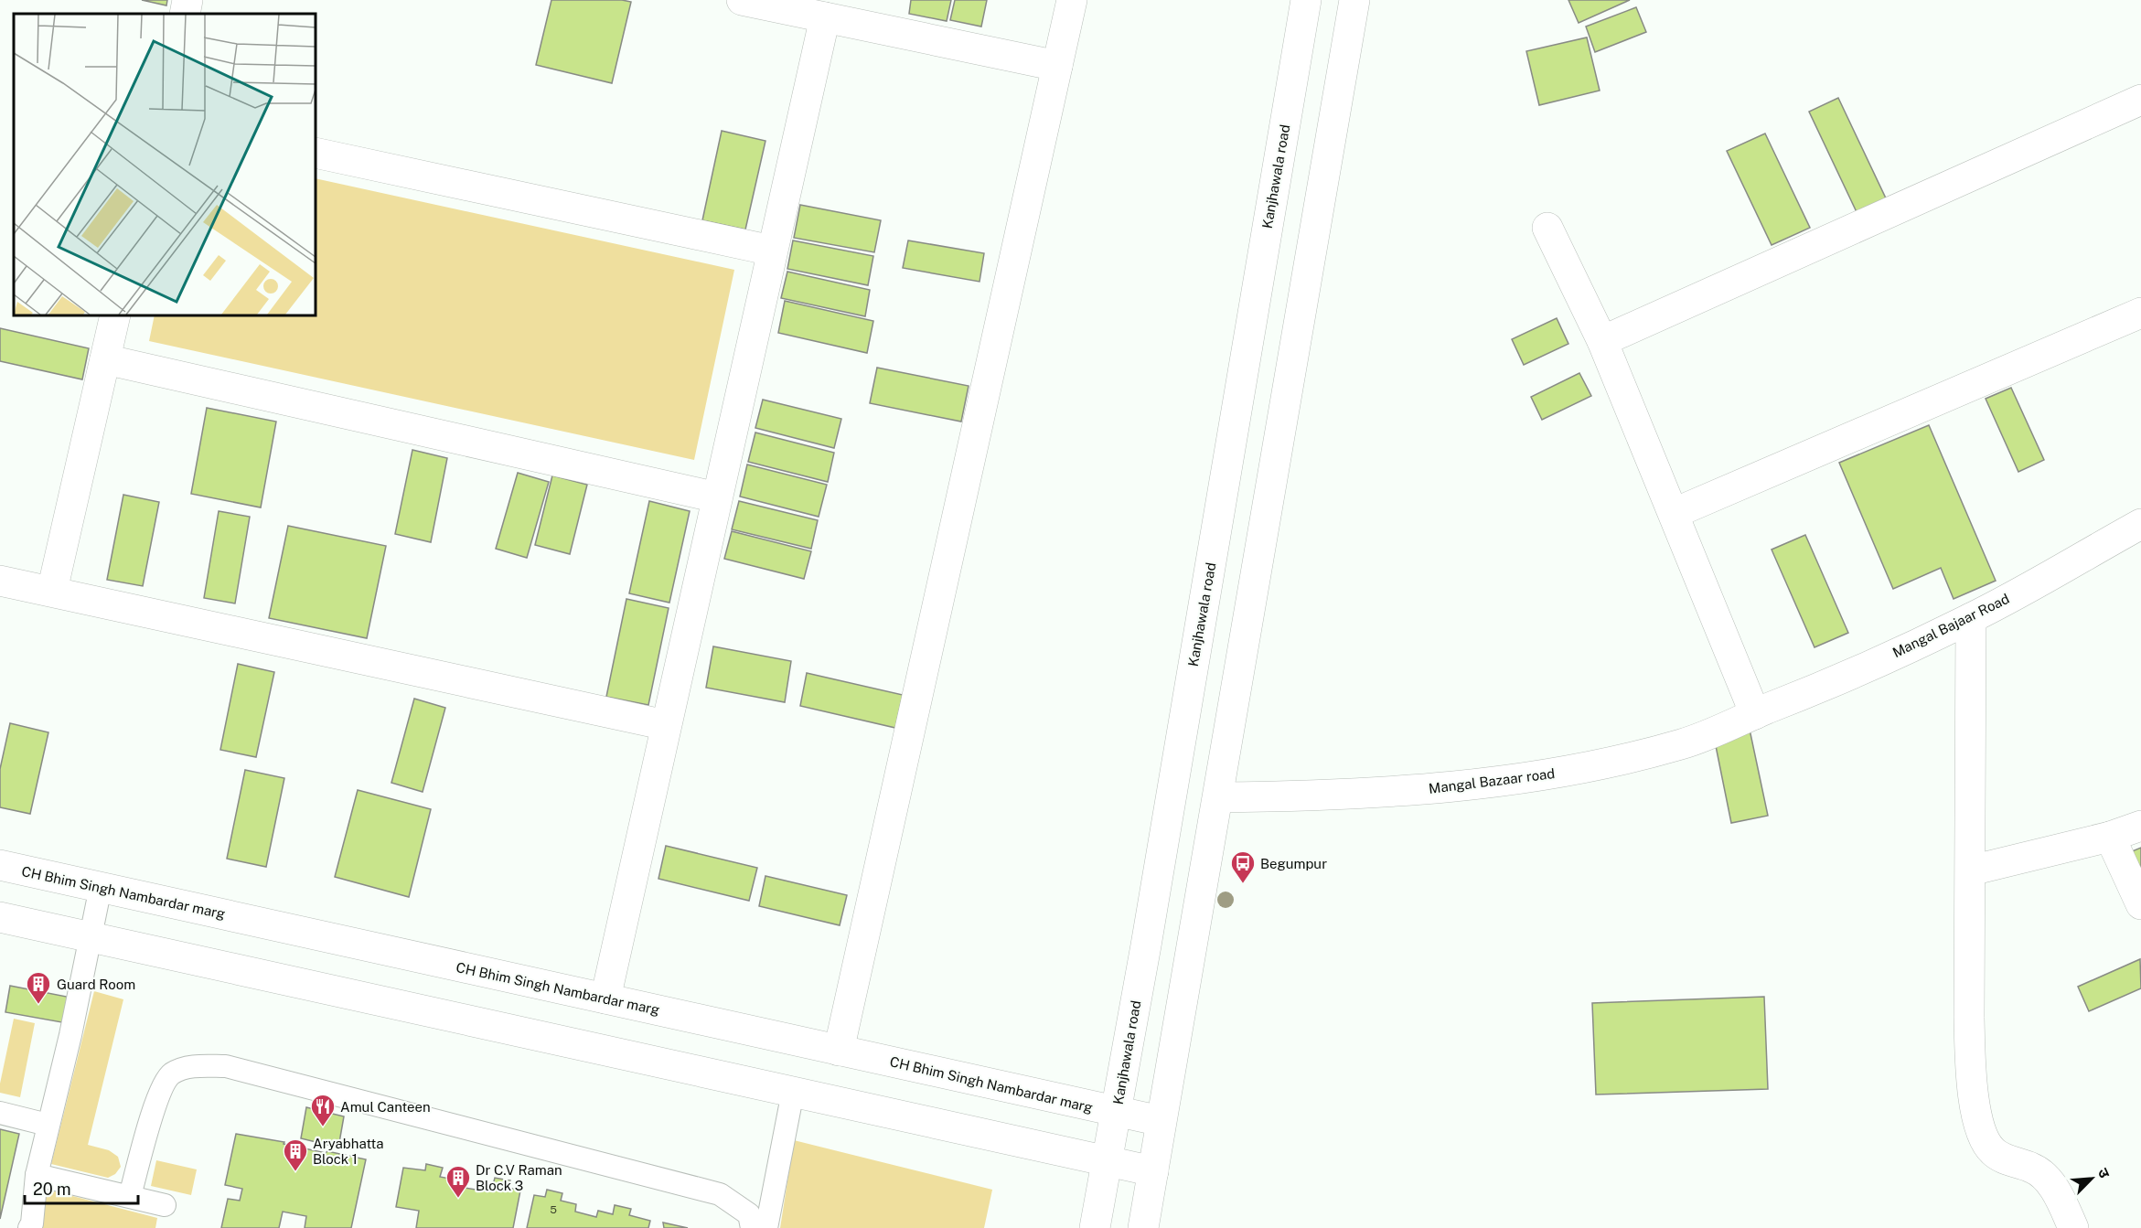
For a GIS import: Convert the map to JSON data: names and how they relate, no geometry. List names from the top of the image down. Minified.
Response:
{"streets":{"street":["Kanjhawala road","Mangal Bajaar Road","Mangal Bazaar road","CH Bhim Singh Nambardar marg"]},"crossings":[["Kanjhawala road","CH Bhim Singh Nambardar marg"],["Mangal Bajaar Road","Mangal Bazaar road"]],"places":{"bus stop":["Begumpur"],"building":["Guard Room","Aryabhatta Block 1","Dr C.V Raman Block 3"],"restaurant":["Amul Canteen"]},"house_numbers":["5"],"scale_bar":"20 m","north":"top right"}
